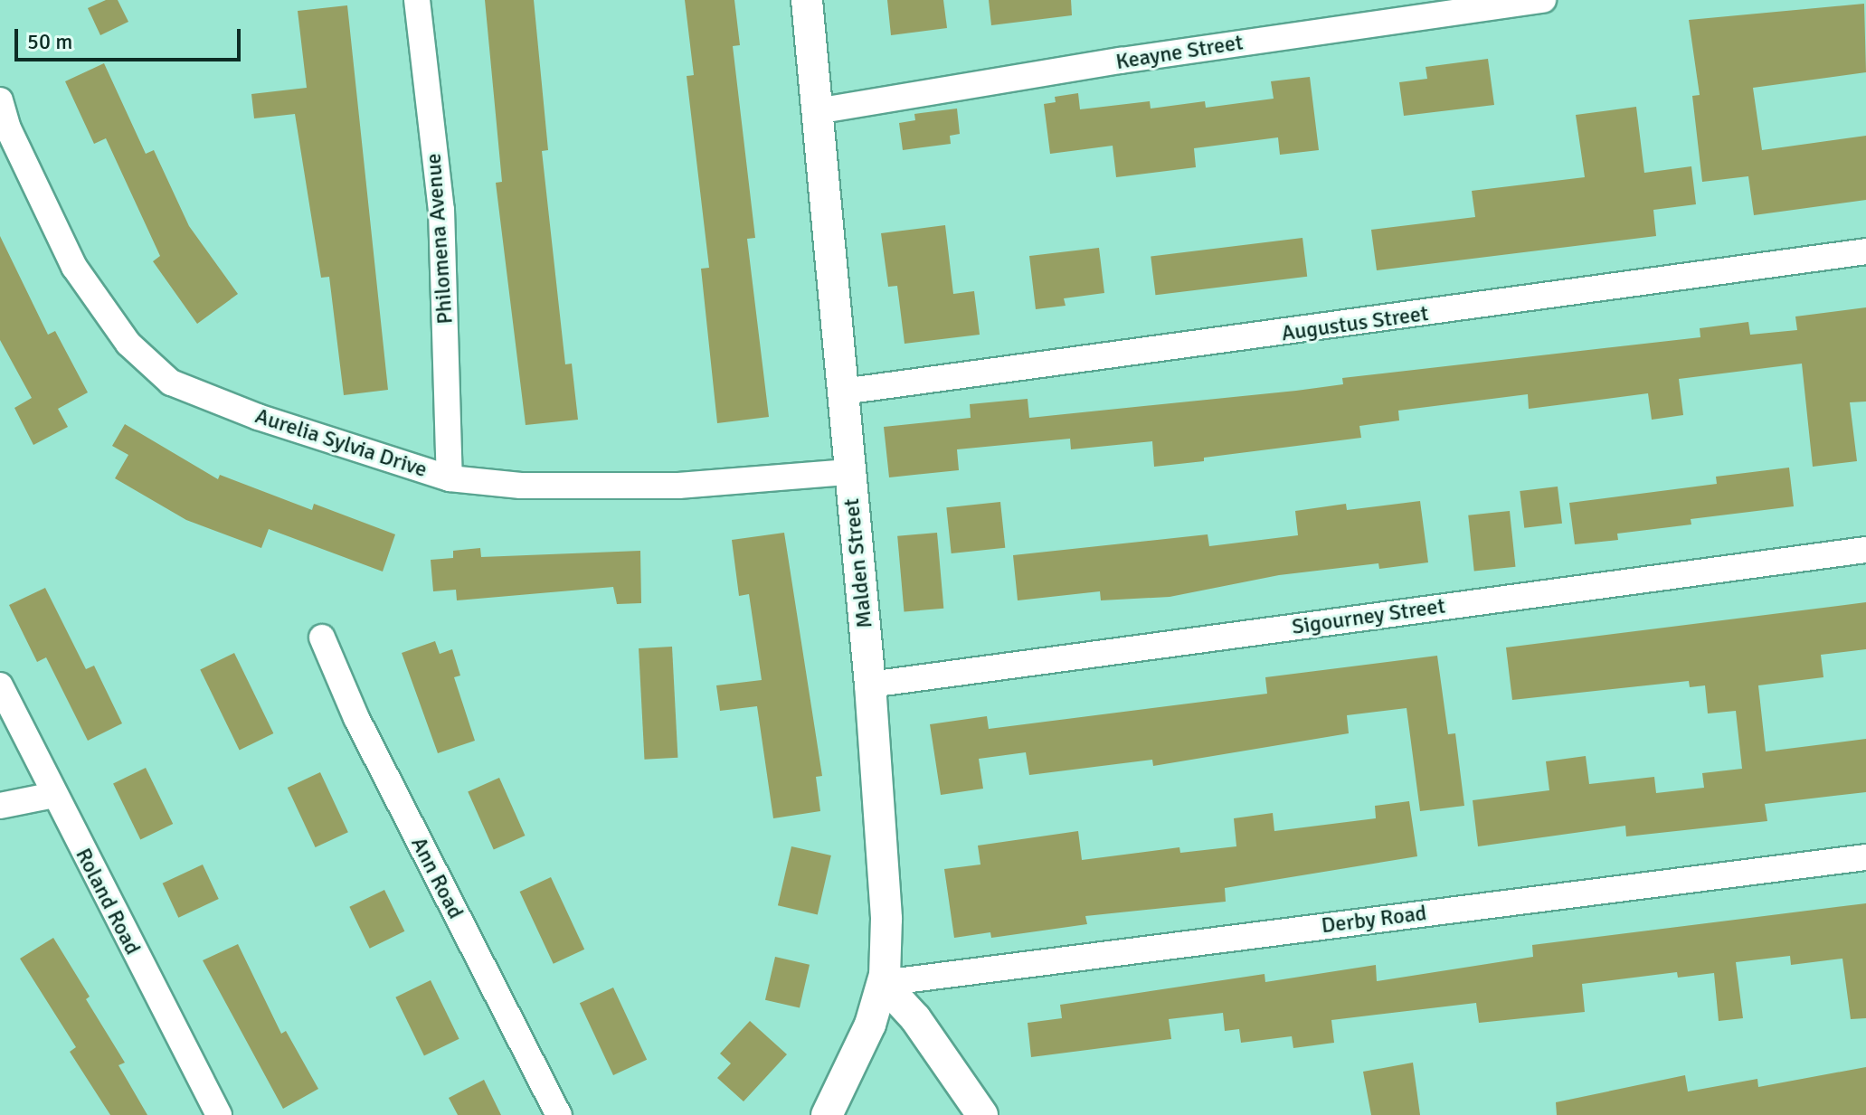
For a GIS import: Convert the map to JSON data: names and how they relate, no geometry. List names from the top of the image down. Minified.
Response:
{"streets":{"street":["Keayne Street","Philomena Avenue","Augustus Street","Aurelia Sylvia Drive","Malden Street","Sigourney Street","Ann Road","Roland Road","Derby Road"]},"crossings":[["Keayne Street","Malden Street"],["Philomena Avenue","Aurelia Sylvia Drive"],["Augustus Street","Malden Street"],["Aurelia Sylvia Drive","Malden Street"],["Malden Street","Sigourney Street"],["Malden Street","Derby Road"]],"scale_bar":"50 m"}
